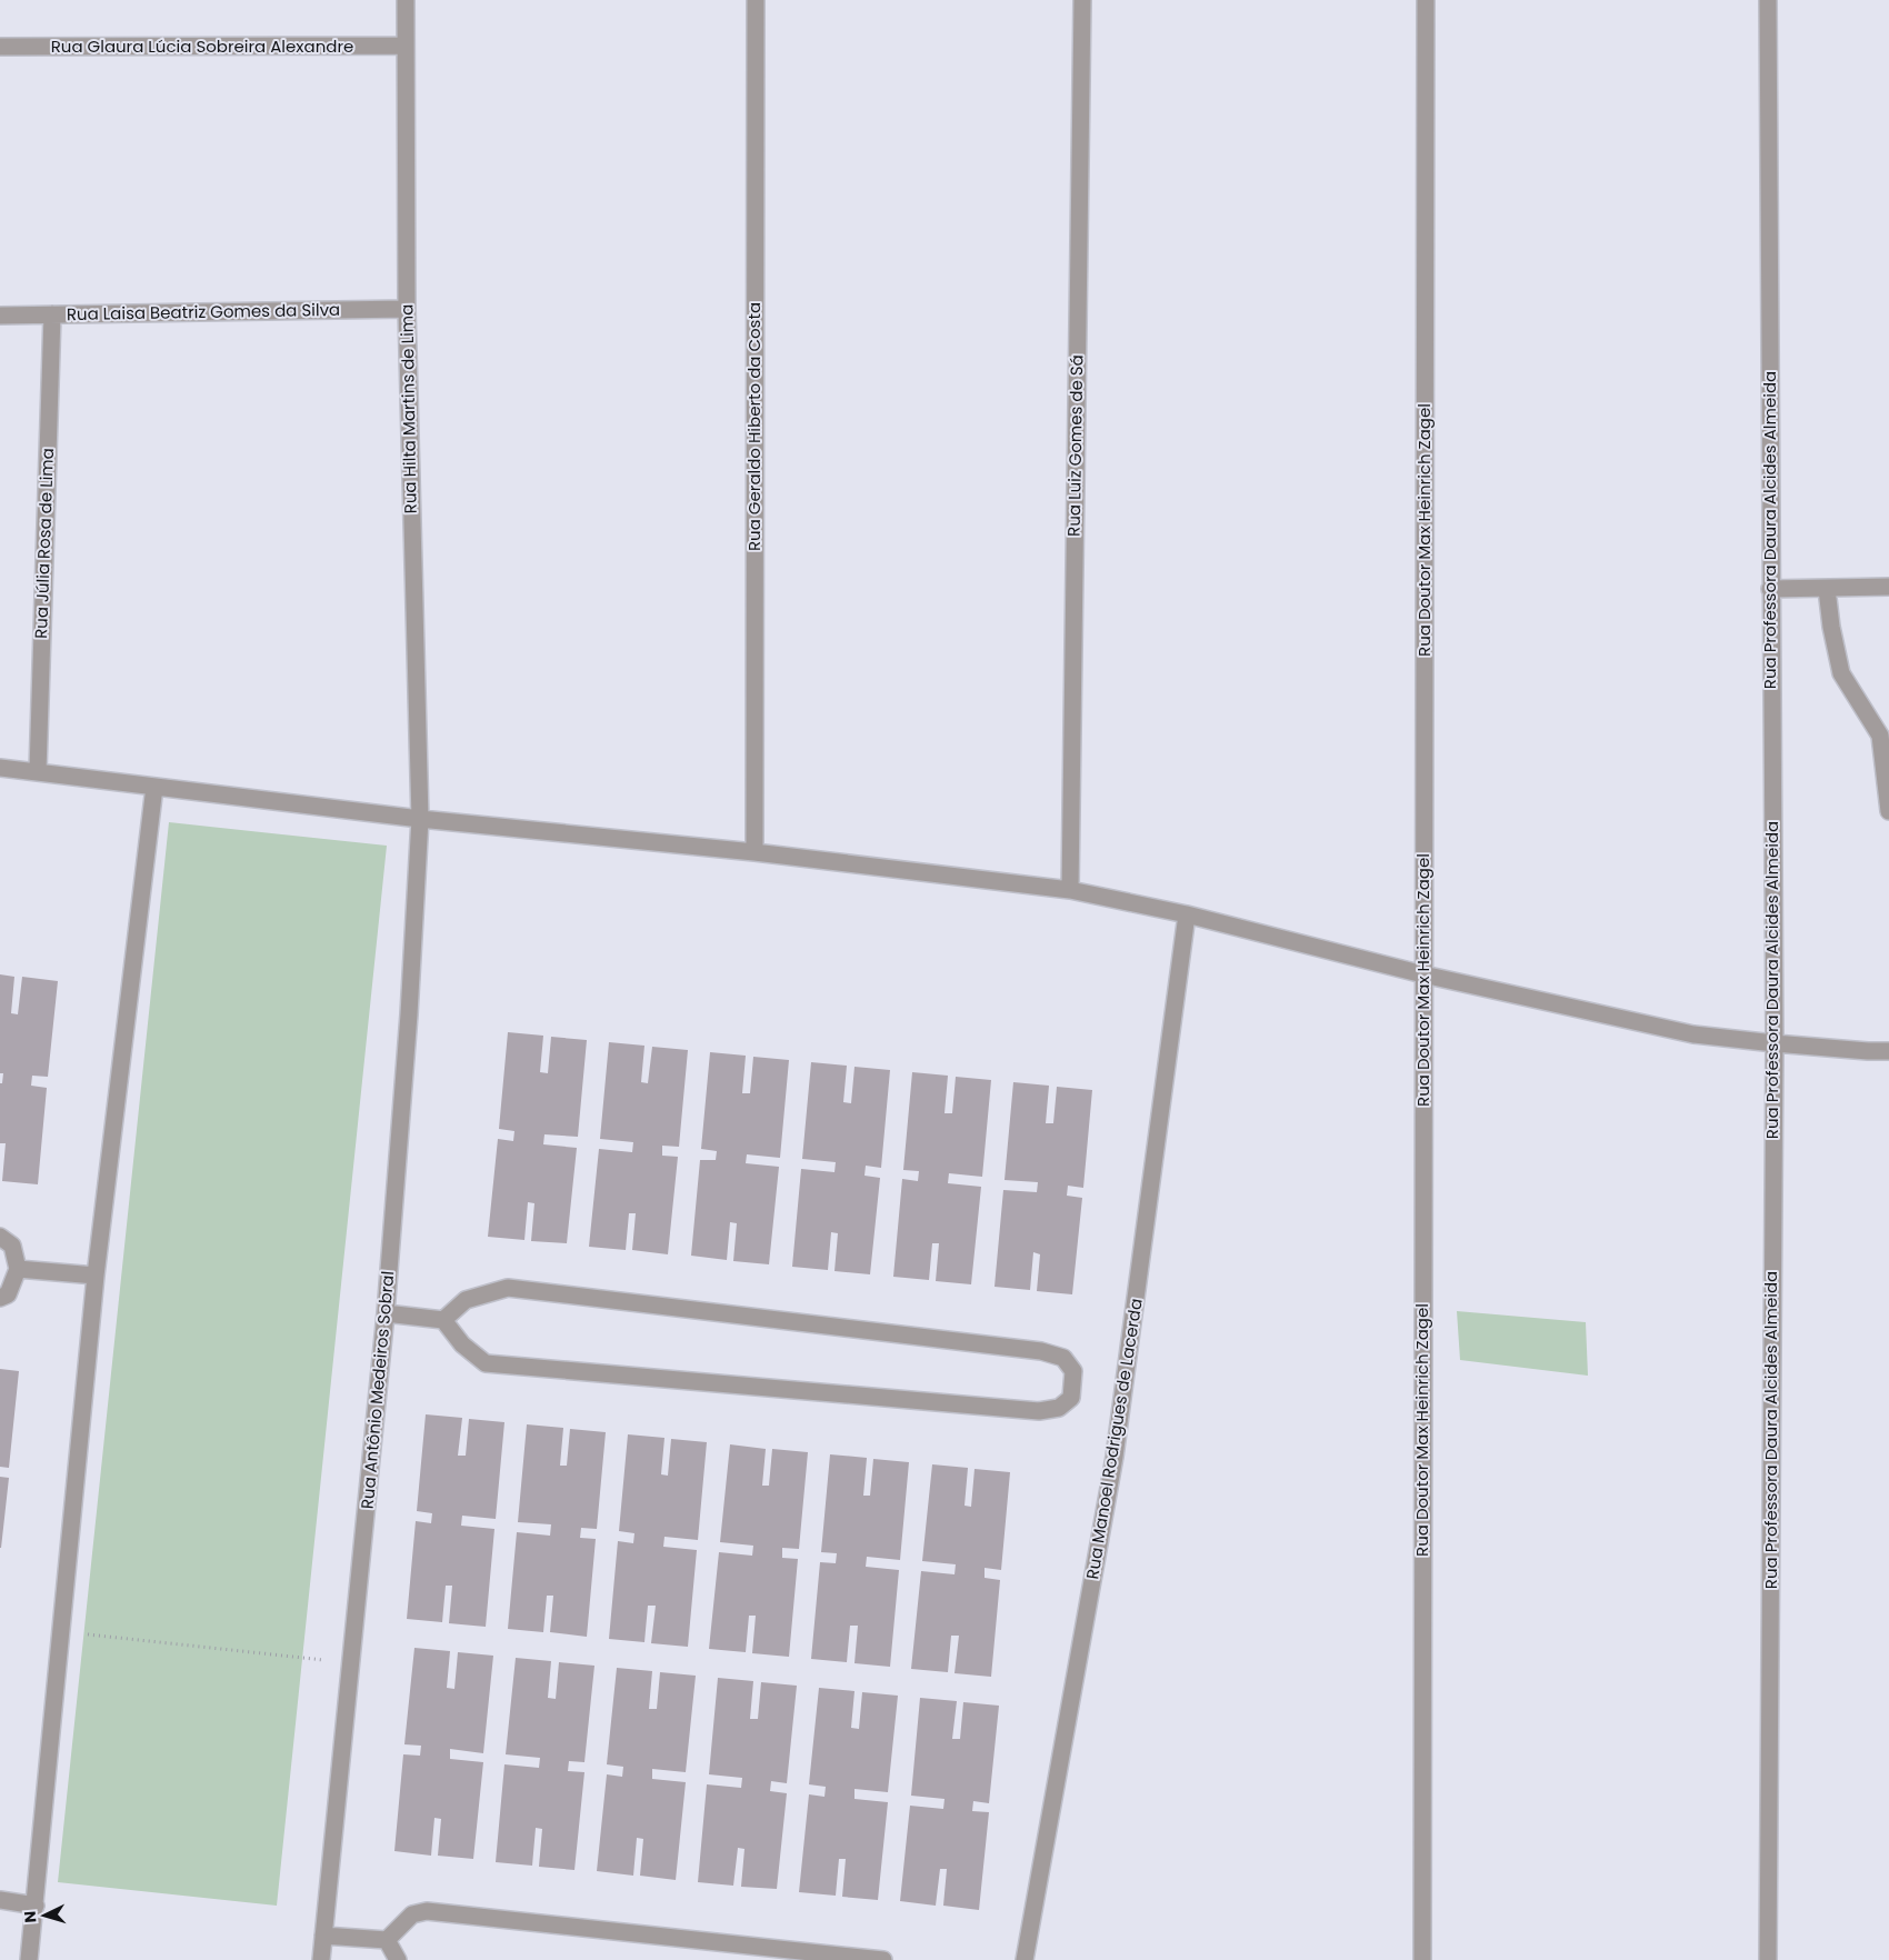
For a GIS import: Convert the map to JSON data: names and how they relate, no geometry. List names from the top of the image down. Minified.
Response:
{"streets":{"street":["Rua Glaura Lúcia Sobreira Alexandre","Rua Laisa Beatriz Gomes da Silva","Rua Hilta Martins de Lima","Rua Geraldo Hiberto da Costa","Rua Luiz Gomes de Sá","Rua Doutor Max Heinrich Zagel","Rua Professora Daura Alcides Almeida","Rua Júlia Rosa de Lima","Rua Antônio Medeiros Sobral","Rua Manoel Rodrigues de Lacerda"]},"crossings":[["Rua Glaura Lúcia Sobreira Alexandre","Rua Hilta Martins de Lima"],["Rua Laisa Beatriz Gomes da Silva","Rua Hilta Martins de Lima"],["Rua Laisa Beatriz Gomes da Silva","Rua Júlia Rosa de Lima"],["Rua Hilta Martins de Lima","Rua Antônio Medeiros Sobral"]],"north":"left"}
